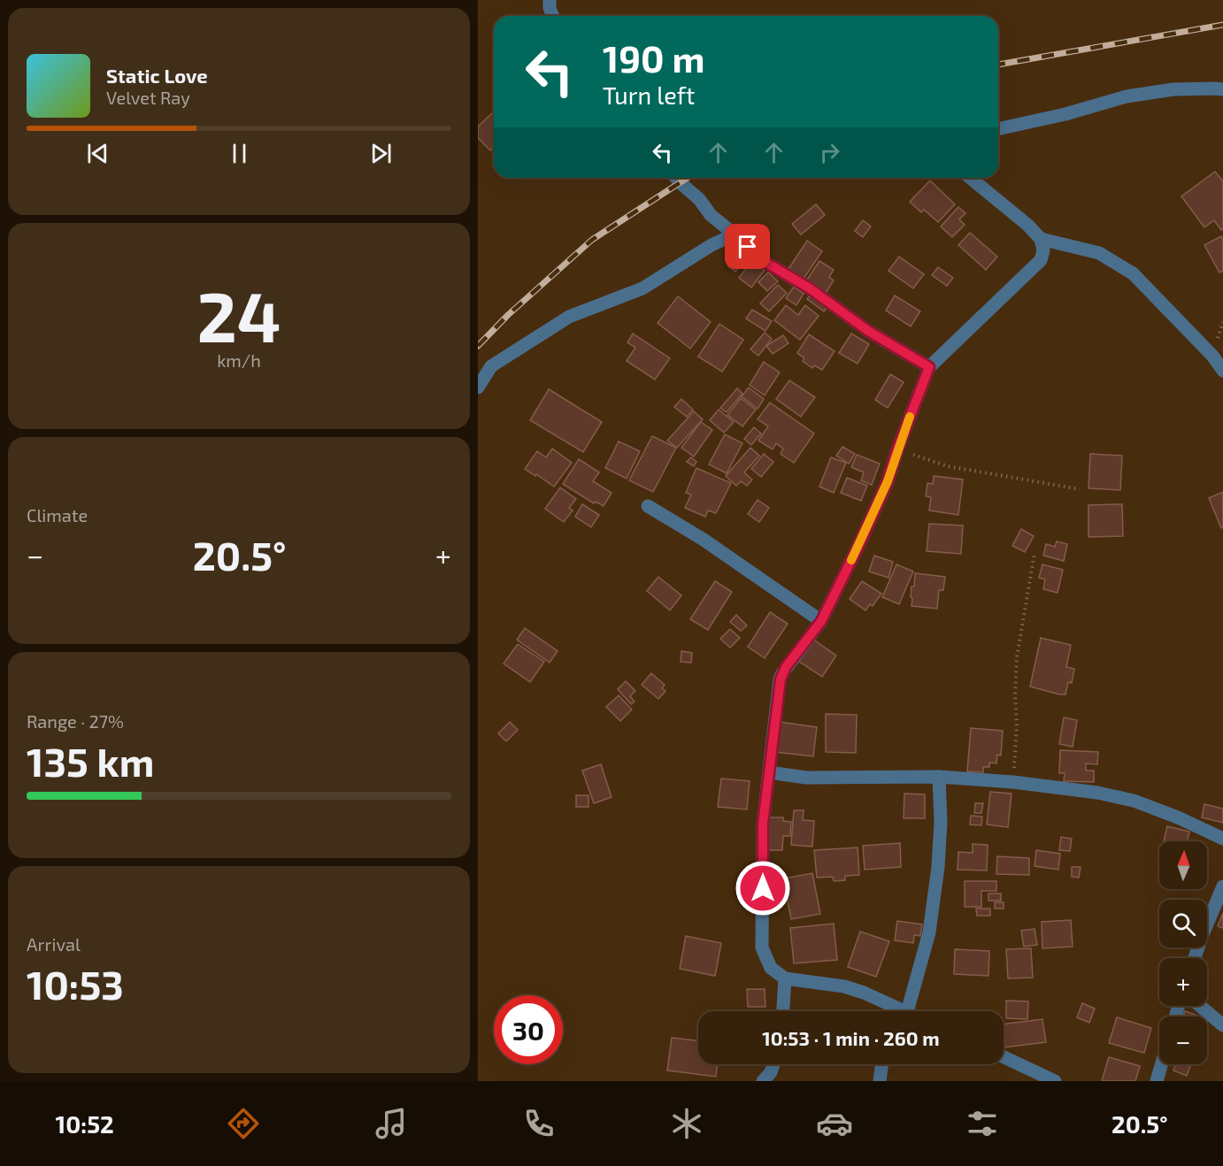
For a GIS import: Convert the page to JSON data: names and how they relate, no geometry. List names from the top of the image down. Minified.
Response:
{"north":"top","page":{"turn":["190 m","Turn left"],"song":["Static Love","Velvet Ray"],"tile":[["24","km/h"],"Climate",["Range · 27%","135 km"],["Arrival","10:53"]],"heat":["−","20.5°","+"],"map_buttons":["+","−"],"limit":"30","trip":"10:53 · 1 min · 260 m","tabs":["10:52","20.5°"]}}
